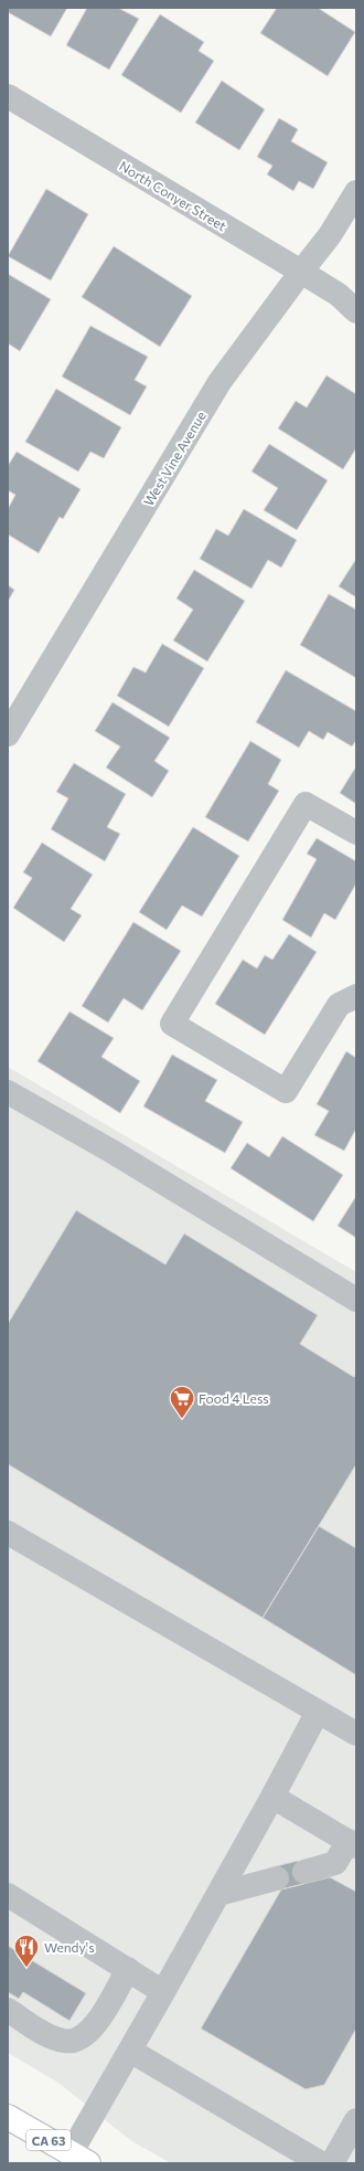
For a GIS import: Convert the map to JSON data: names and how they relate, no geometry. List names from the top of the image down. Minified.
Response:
{"streets":{"main road":["CA 63"],"street":["North Conyer Street","West Vine Avenue"]},"crossings":[["North Conyer Street","West Vine Avenue"]],"places":{"supermarket":["Food 4 Less"],"restaurant":["Wendy's"]}}
